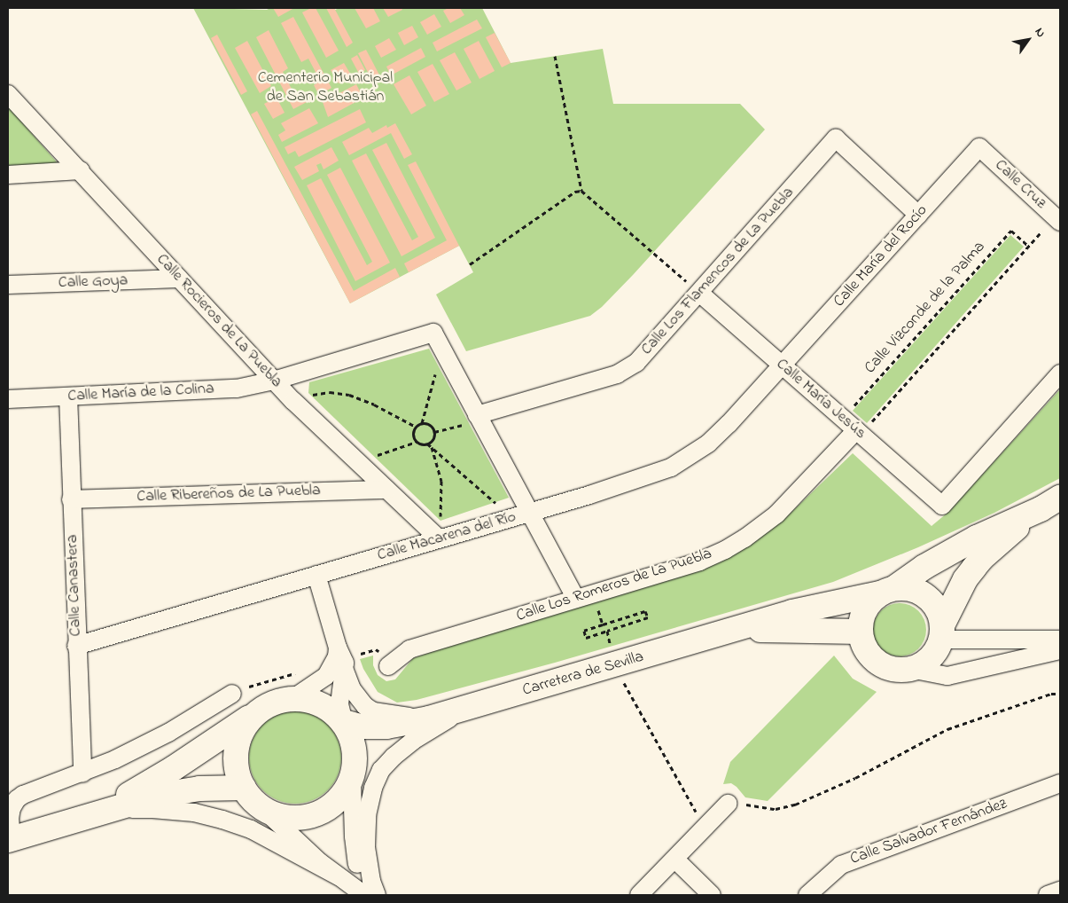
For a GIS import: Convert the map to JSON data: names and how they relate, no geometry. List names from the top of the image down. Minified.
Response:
{"streets":{"main road":["Carretera de Sevilla"],"street":["Calle Cruz","Calle María del Rocío","Calle Los Flamencos de La Puebla","Calle Goya","Calle Rocieros de La Puebla","Calle María de la Colina","Calle María Jesús","Calle Ribereños de La Puebla","Calle Macarena del Río","Calle Canastera","Calle Los Romeros de La Puebla","Calle Salvador Fernández"],"path":["Calle Vizconde de la Palma"]},"crossings":[["Calle Cruz","Calle María del Rocío"],["Calle María del Rocío","Calle Los Flamencos de La Puebla"],["Calle María del Rocío","Calle María Jesús"],["Calle María del Rocío","Calle Macarena del Río"],["Calle Los Flamencos de La Puebla","Calle María Jesús"],["Calle Goya","Calle Rocieros de La Puebla"],["Calle Vizconde de la Palma","Calle María Jesús"],["Calle Rocieros de La Puebla","Calle María de la Colina"],["Calle Rocieros de La Puebla","Calle Ribereños de La Puebla"],["Calle Rocieros de La Puebla","Calle Macarena del Río"],["Calle María de la Colina","Calle Canastera"],["Calle María Jesús","Calle Macarena del Río"],["Calle María Jesús","Calle Los Romeros de La Puebla"],["Calle Ribereños de La Puebla","Calle Canastera"],["Calle Macarena del Río","Calle Canastera"]],"parks":["Cementerio Municipal de San Sebastián"],"north":"top right"}
